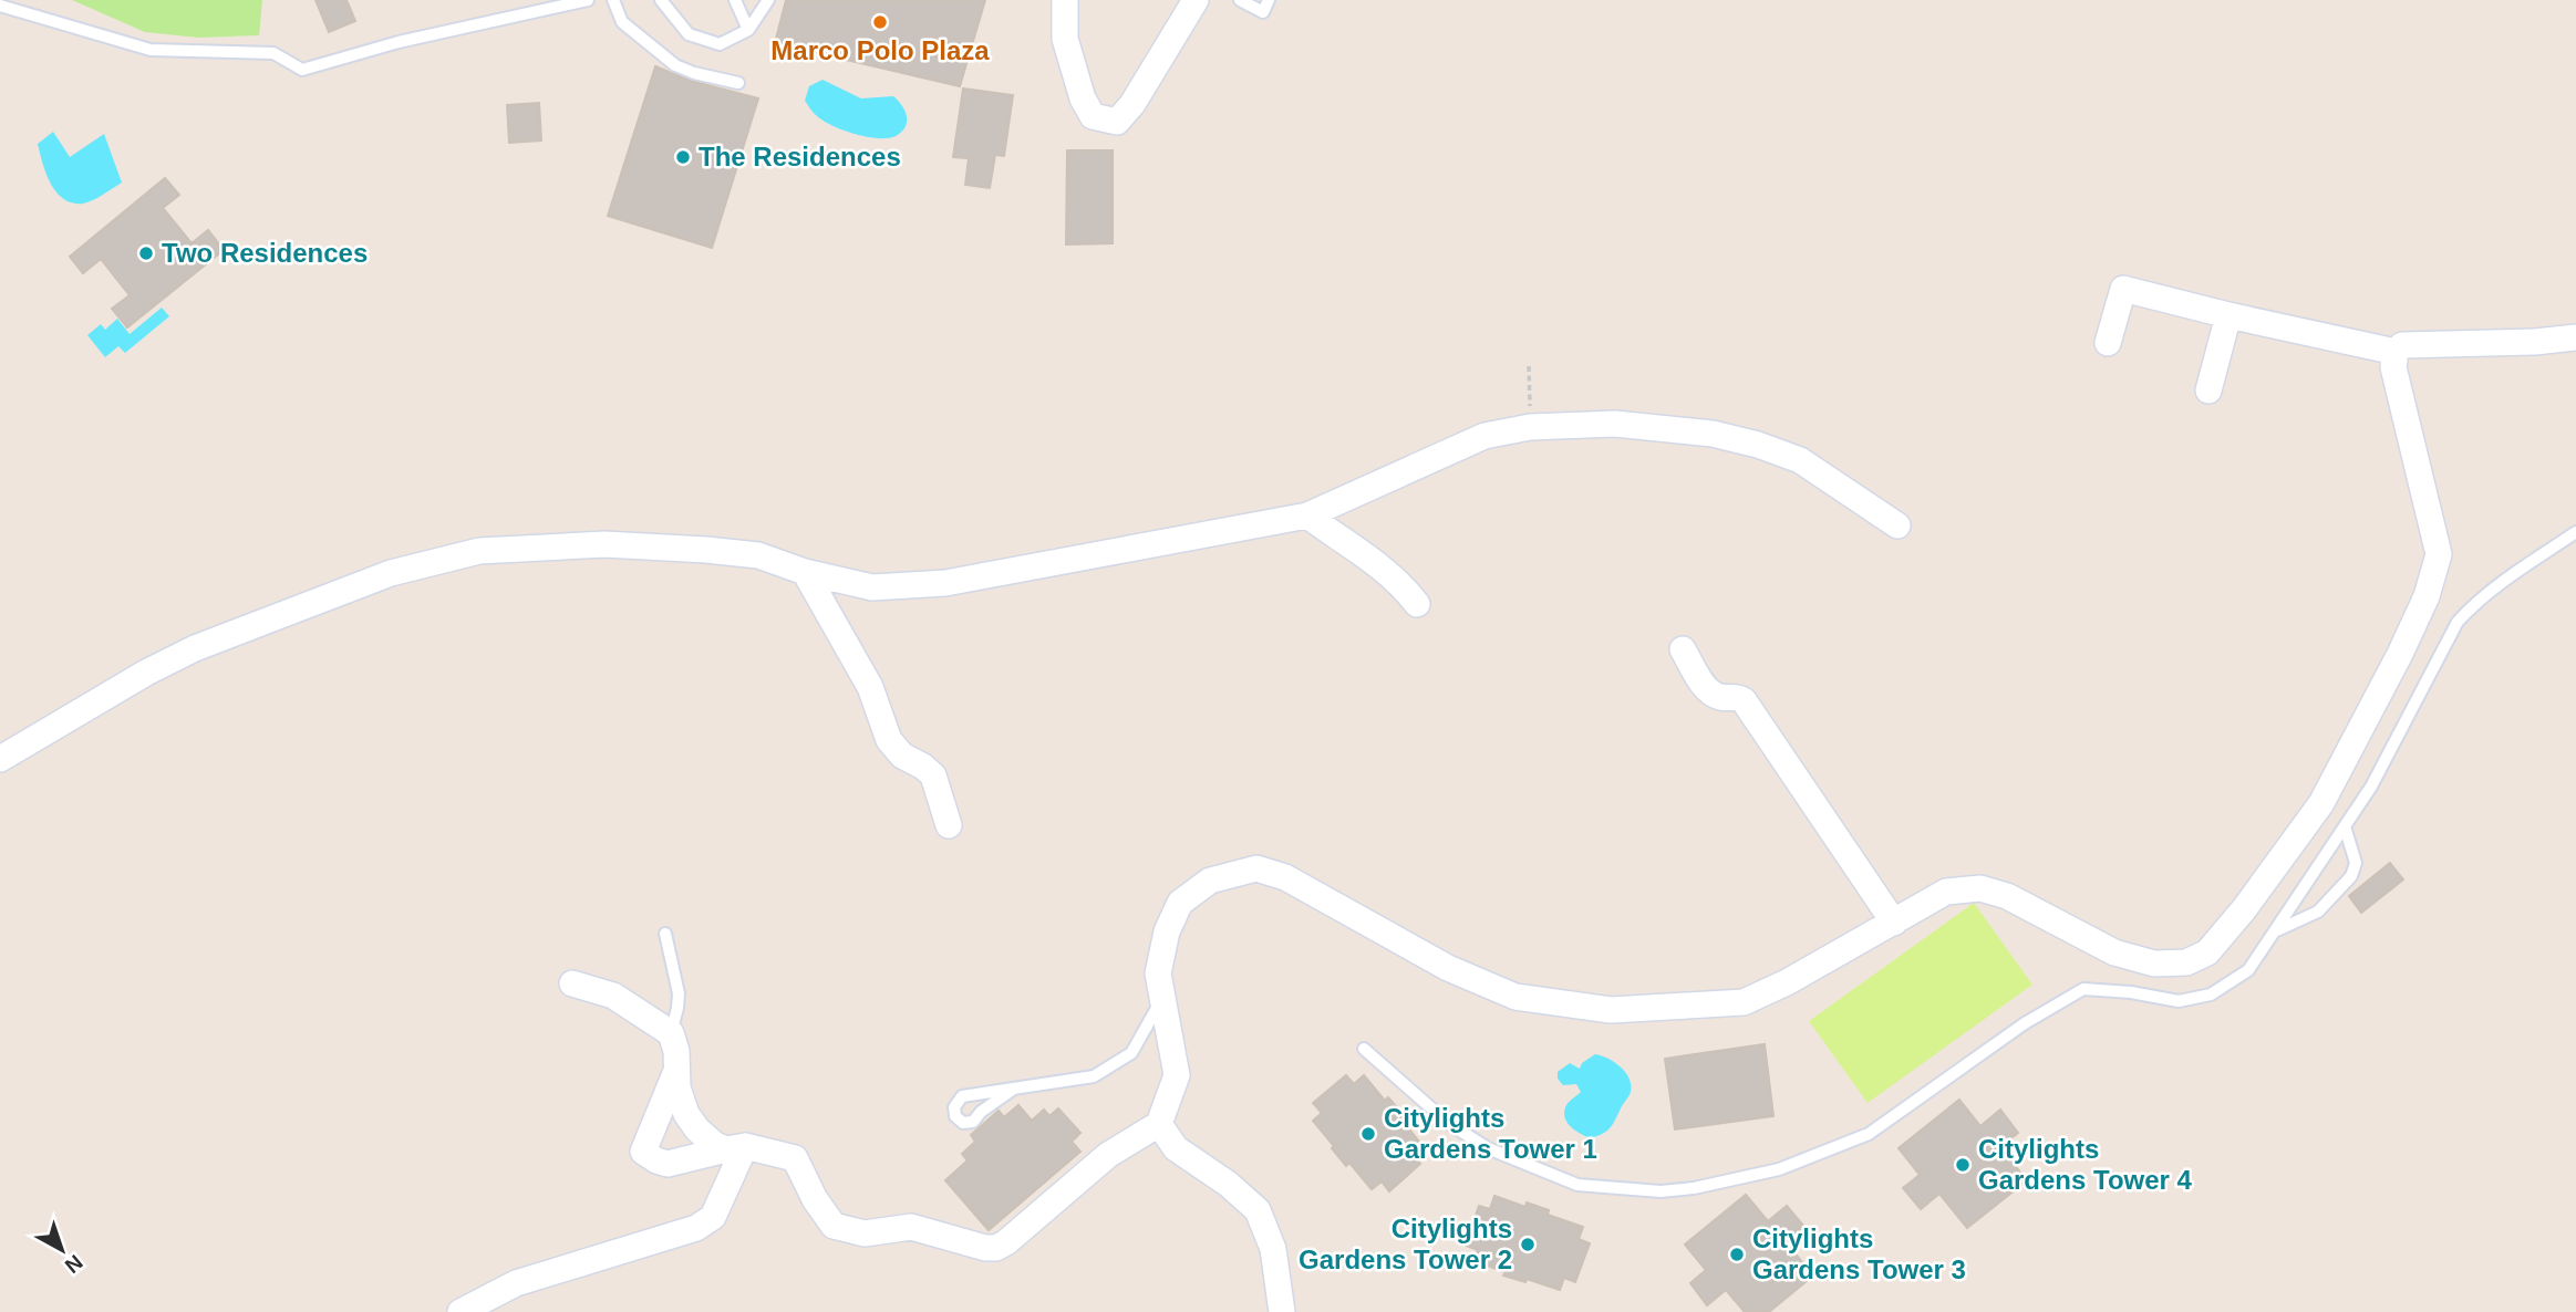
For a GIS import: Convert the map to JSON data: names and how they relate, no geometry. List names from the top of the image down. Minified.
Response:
{"places":["Marco Polo Plaza","The Residences","Two Residences","Citylights Gardens Tower 1","Citylights Gardens Tower 4","Citylights Gardens Tower 2","Citylights Gardens Tower 3"],"north":"bottom right"}
